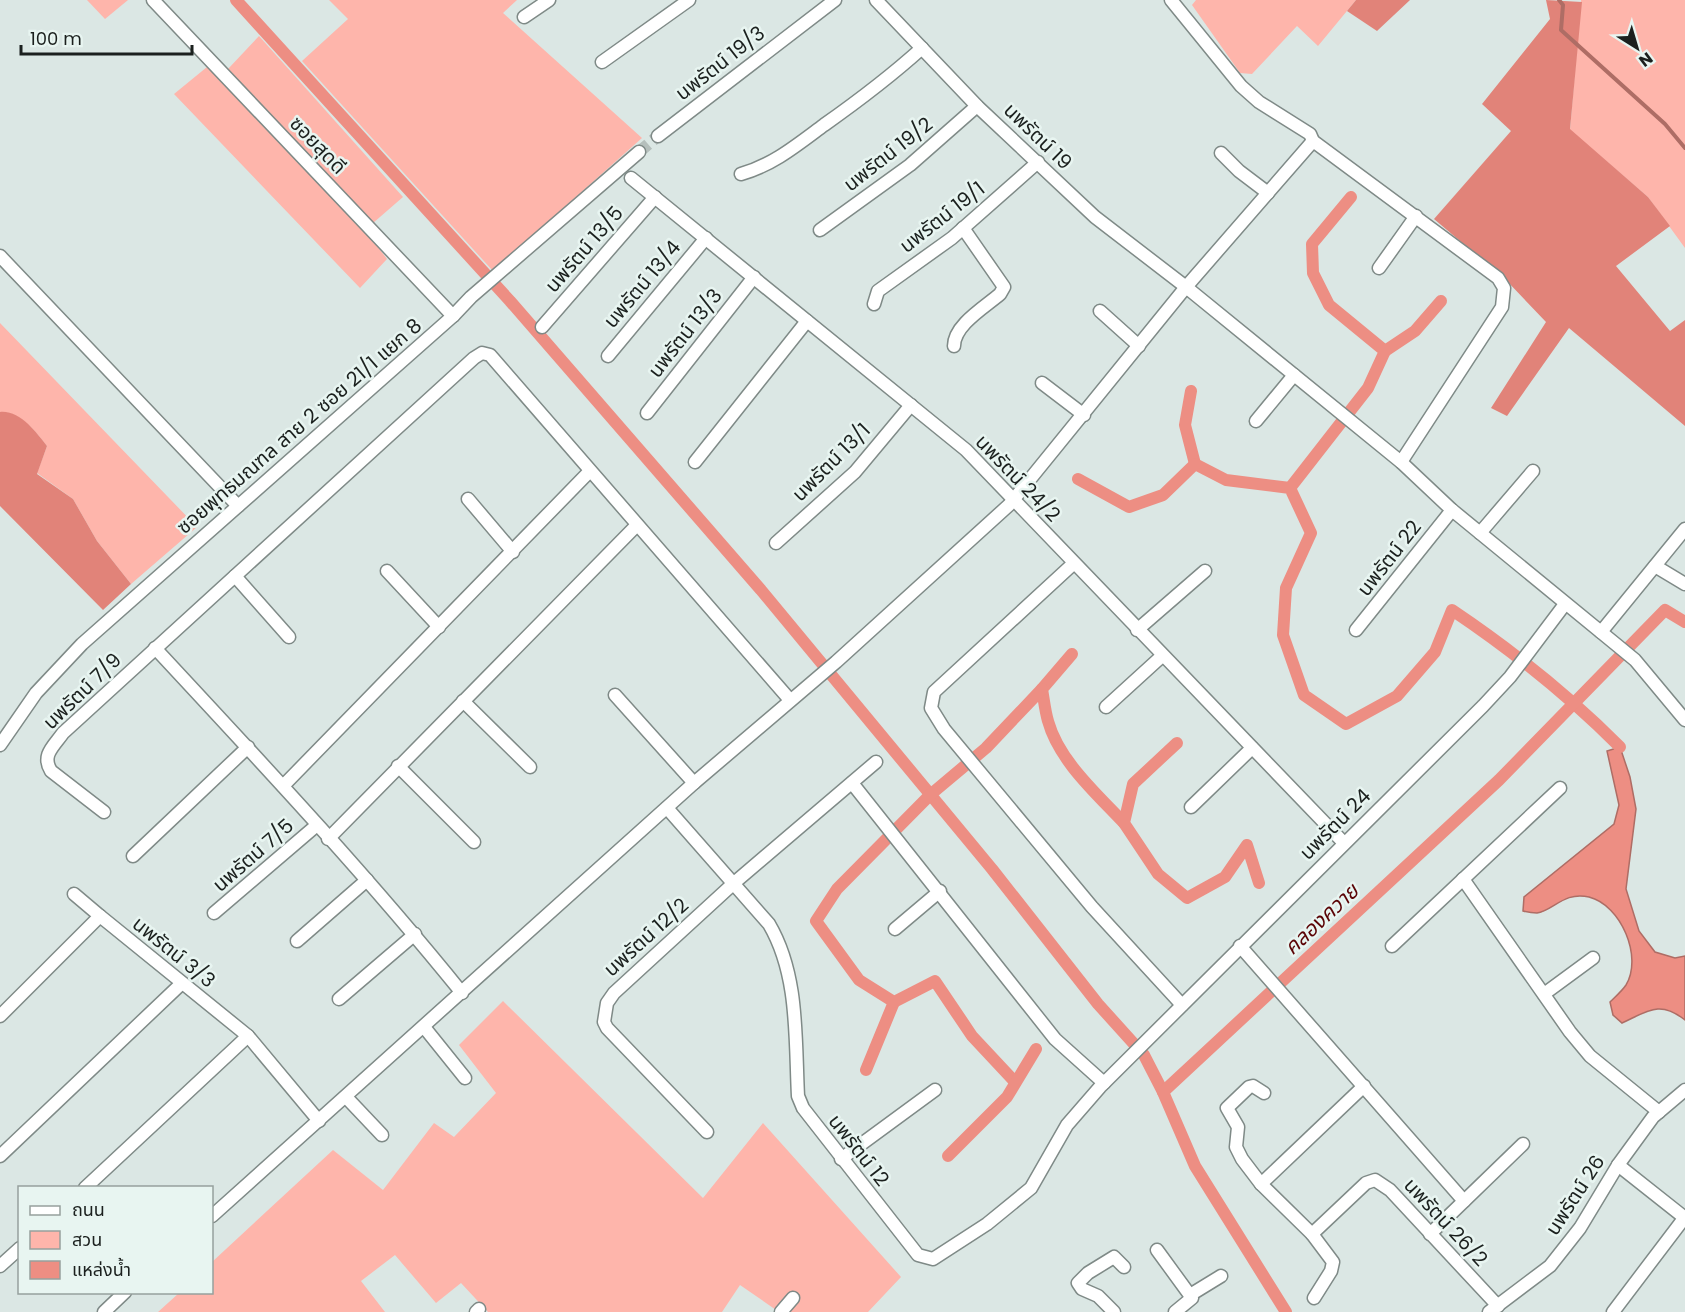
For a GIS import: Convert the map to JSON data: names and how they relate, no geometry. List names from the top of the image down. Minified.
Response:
{"streets":{"street":["นพรัตน์ 19/3","นพรัตน์ 19","ซอยสุดดี","นพรัตน์ 19/2","นพรัตน์ 19/1","นพรัตน์ 13/5","นพรัตน์ 13/4","นพรัตน์ 13/3","ซอยพุทธมณฑล สาย 2 ซอย 21/1 แยก 8","นพรัตน์ 13/1","นพรัตน์ 24/2","นพรัตน์ 22","นพรัตน์ 7/9","นพรัตน์ 24","นพรัตน์ 7/5","นพรัตน์ 12/2","นพรัตน์ 3/3","นพรัตน์ 12","นพรัตน์ 26","นพรัตน์ 26/2"]},"crossings":[["นพรัตน์ 19","นพรัตน์ 19/2"],["นพรัตน์ 19","นพรัตน์ 19/1"],["นพรัตน์ 19","นพรัตน์ 22"],["นพรัตน์ 19","นพรัตน์ 24"],["ซอยสุดดี","ซอยพุทธมณฑล สาย 2 ซอย 21/1 แยก 8"],["นพรัตน์ 13/5","นพรัตน์ 24/2"],["นพรัตน์ 13/4","นพรัตน์ 24/2"],["นพรัตน์ 13/3","นพรัตน์ 24/2"],["นพรัตน์ 13/1","นพรัตน์ 24/2"],["นพรัตน์ 24/2","นพรัตน์ 24"],["นพรัตน์ 24","นพรัตน์ 12"],["นพรัตน์ 12/2","นพรัตน์ 12"],["นพรัตน์ 26","นพรัตน์ 26/2"]],"water":["คลองควาย"],"legend":["ถนน","สวน","แหล่งน้ำ"],"scale_bar":"100 m","north":"bottom right"}
